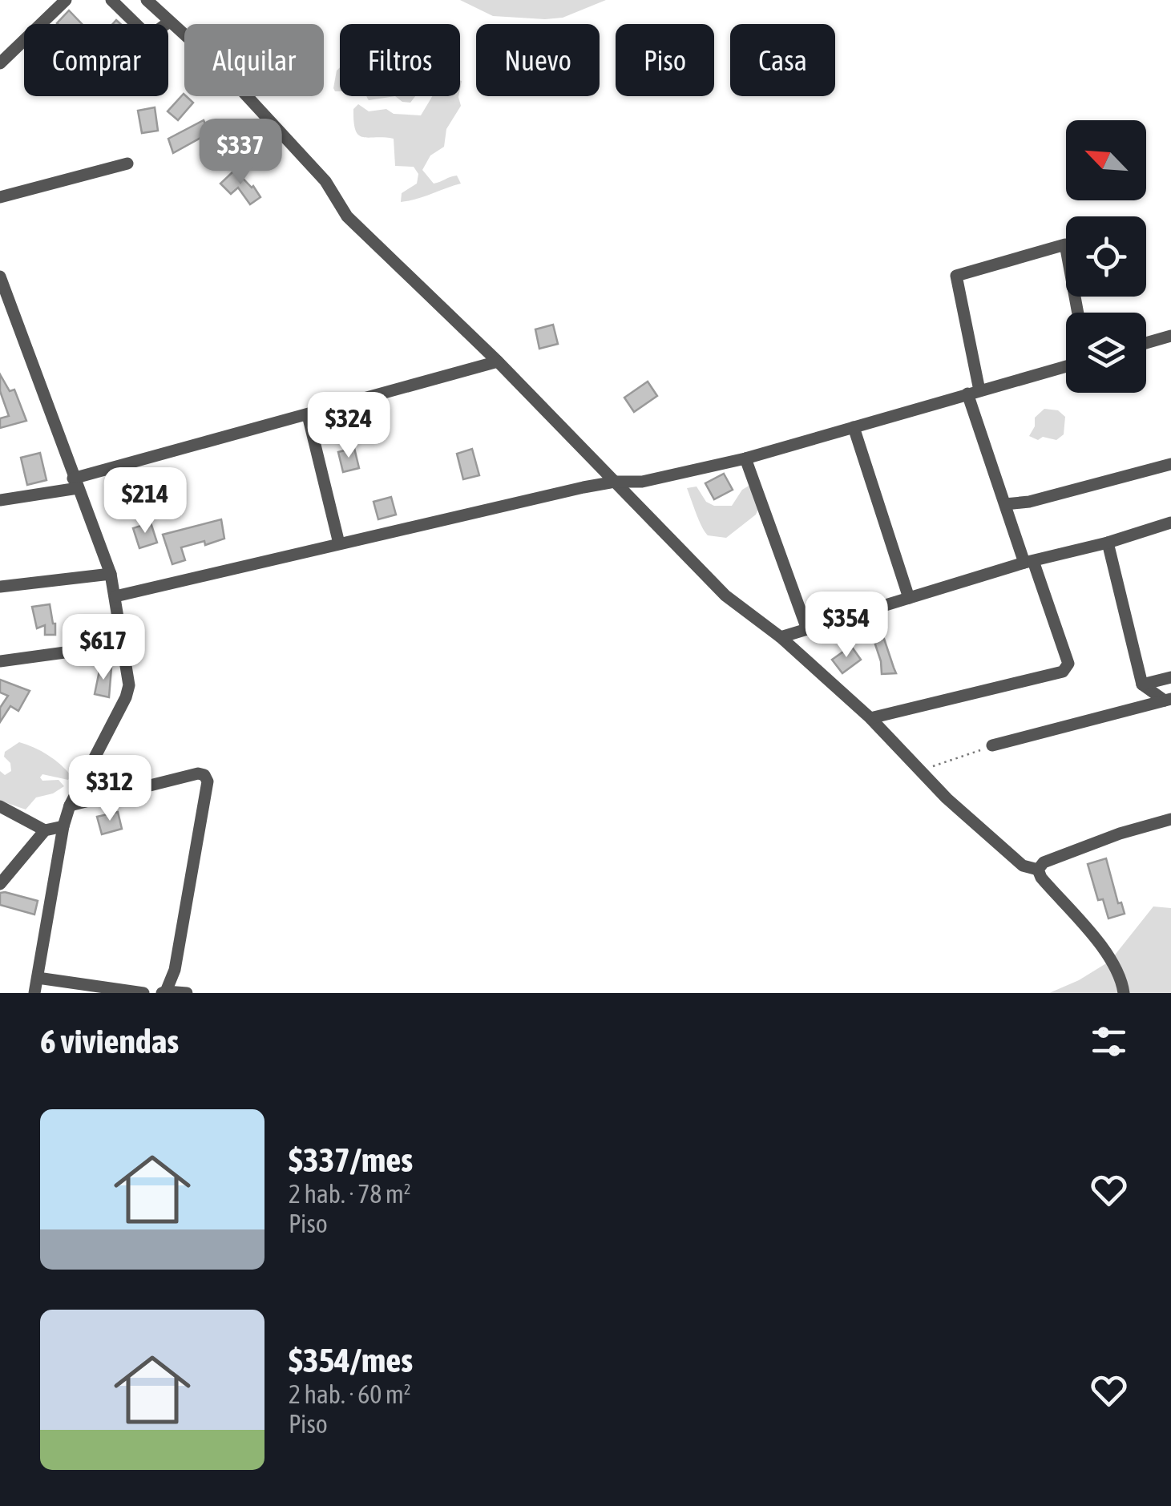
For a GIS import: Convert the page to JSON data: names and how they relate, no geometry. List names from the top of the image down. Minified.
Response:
{"north":"top left","page":{"chip":["Comprar","Alquilar","Filtros","Nuevo","Piso","Casa"],"price":["$337","$324","$214","$354","$617","$312"],"heading":"6 viviendas","list":[{"name":"$337/mes","note":"2 hab. · 78 m² · Piso"},{"name":"$354/mes","note":"2 hab. · 60 m² · Piso"}]}}
